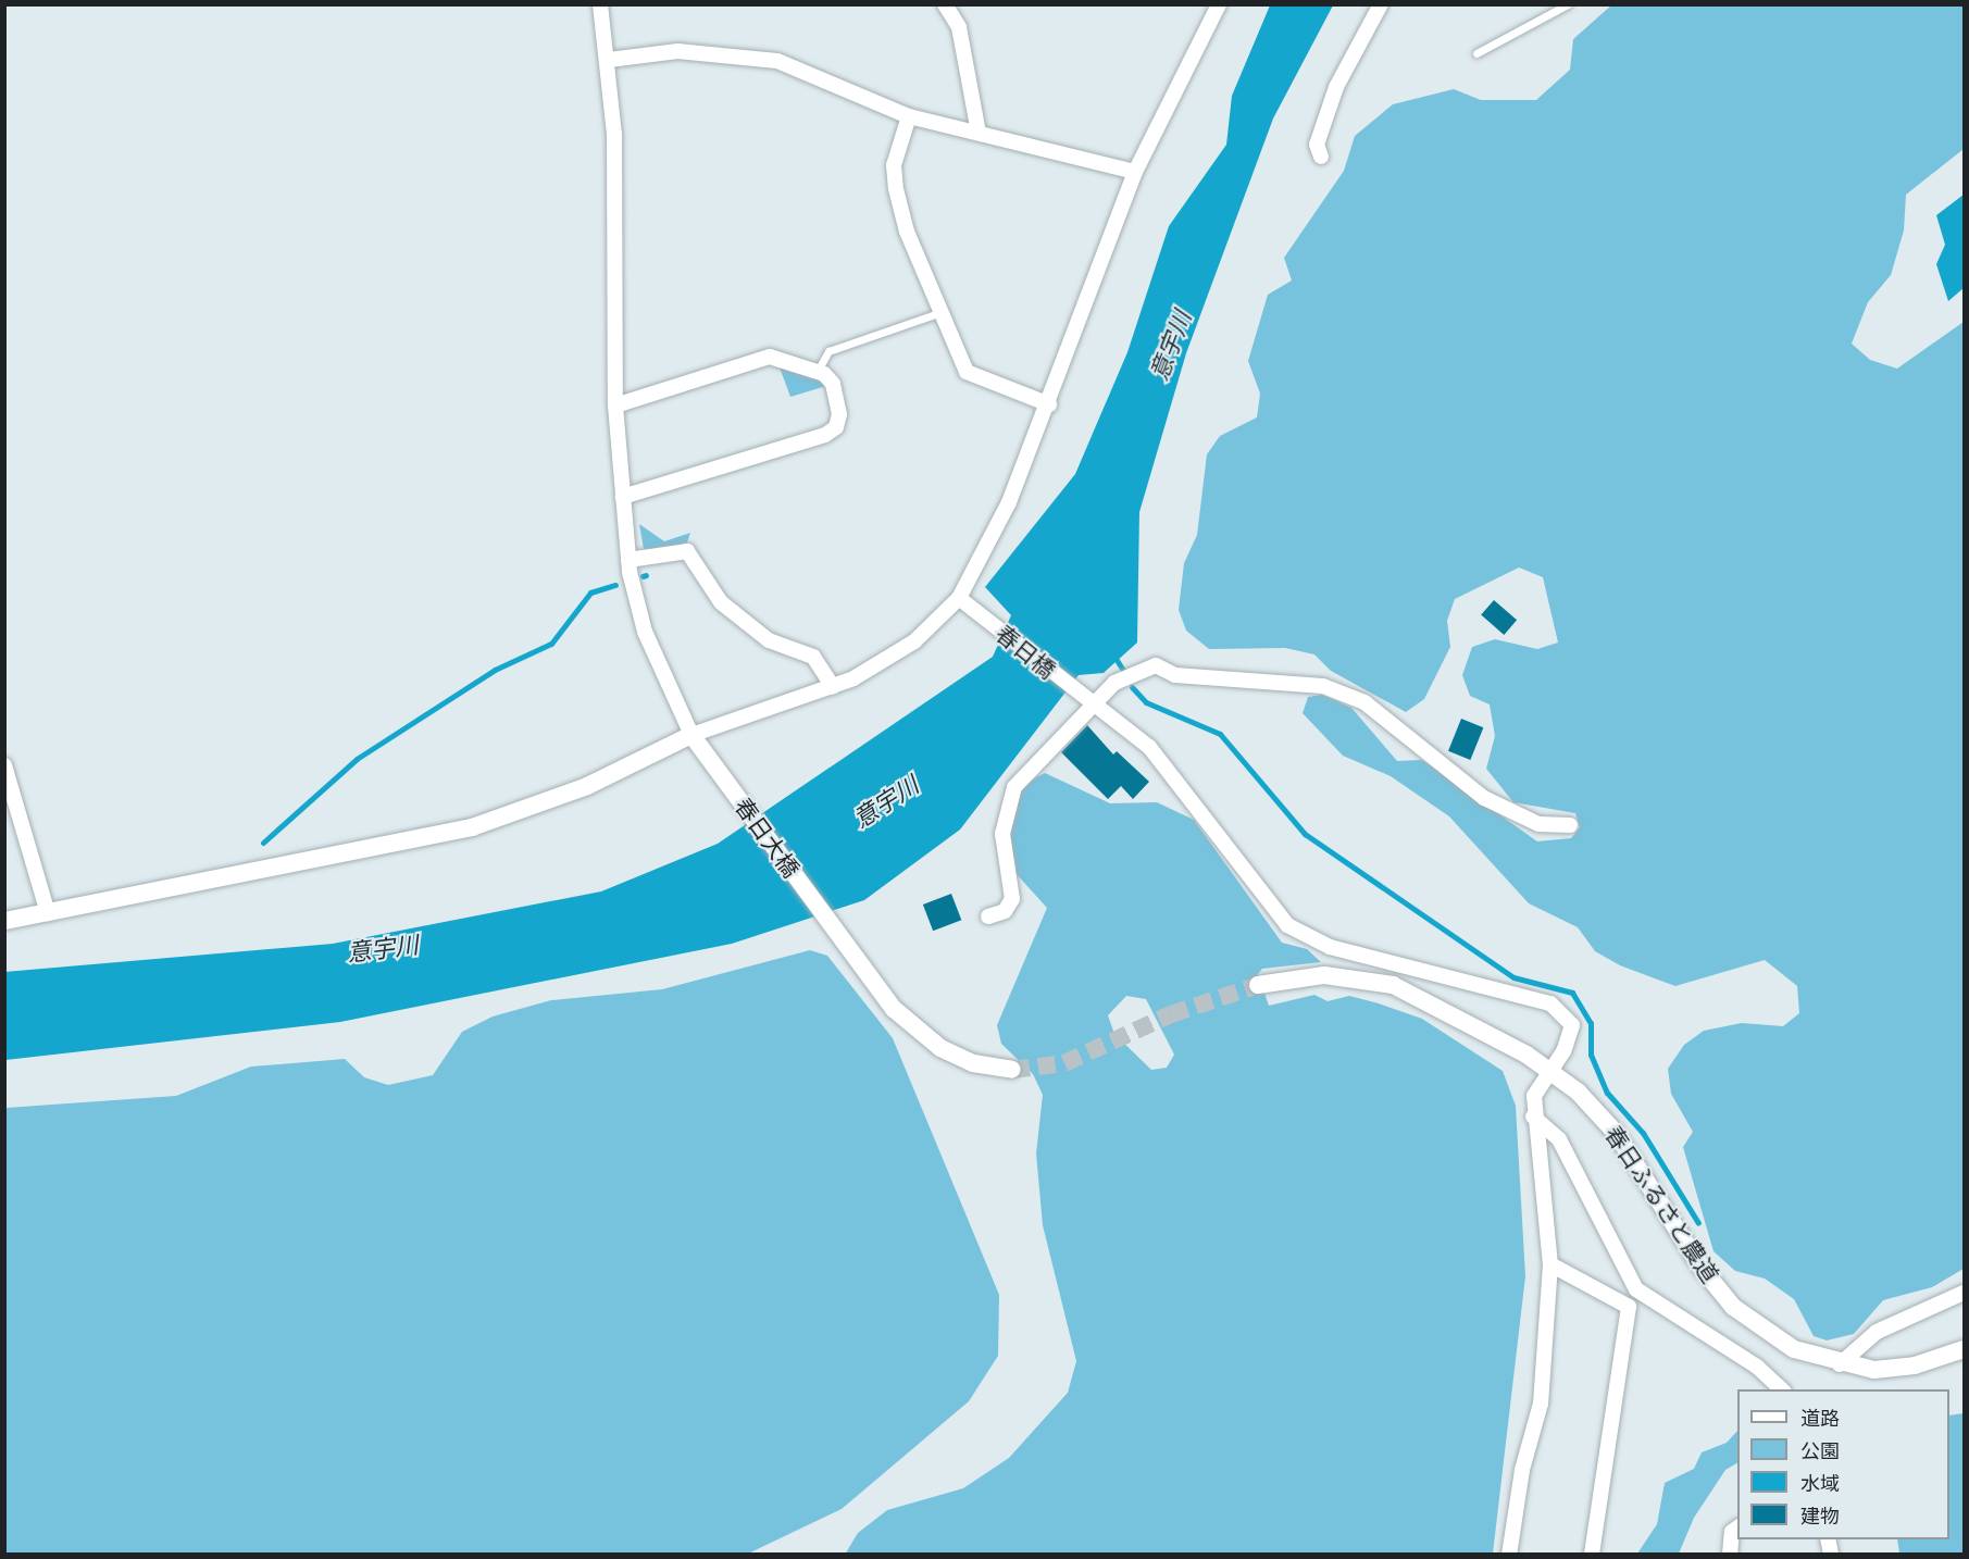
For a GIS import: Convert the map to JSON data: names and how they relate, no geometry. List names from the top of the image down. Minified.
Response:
{"streets":{"street":["春日橋","春日大橋","春日ふるさと農道"]},"crossings":[["春日橋","春日ふるさと農道"]],"water":["意宇川"],"legend":["道路","公園","水域","建物"]}
